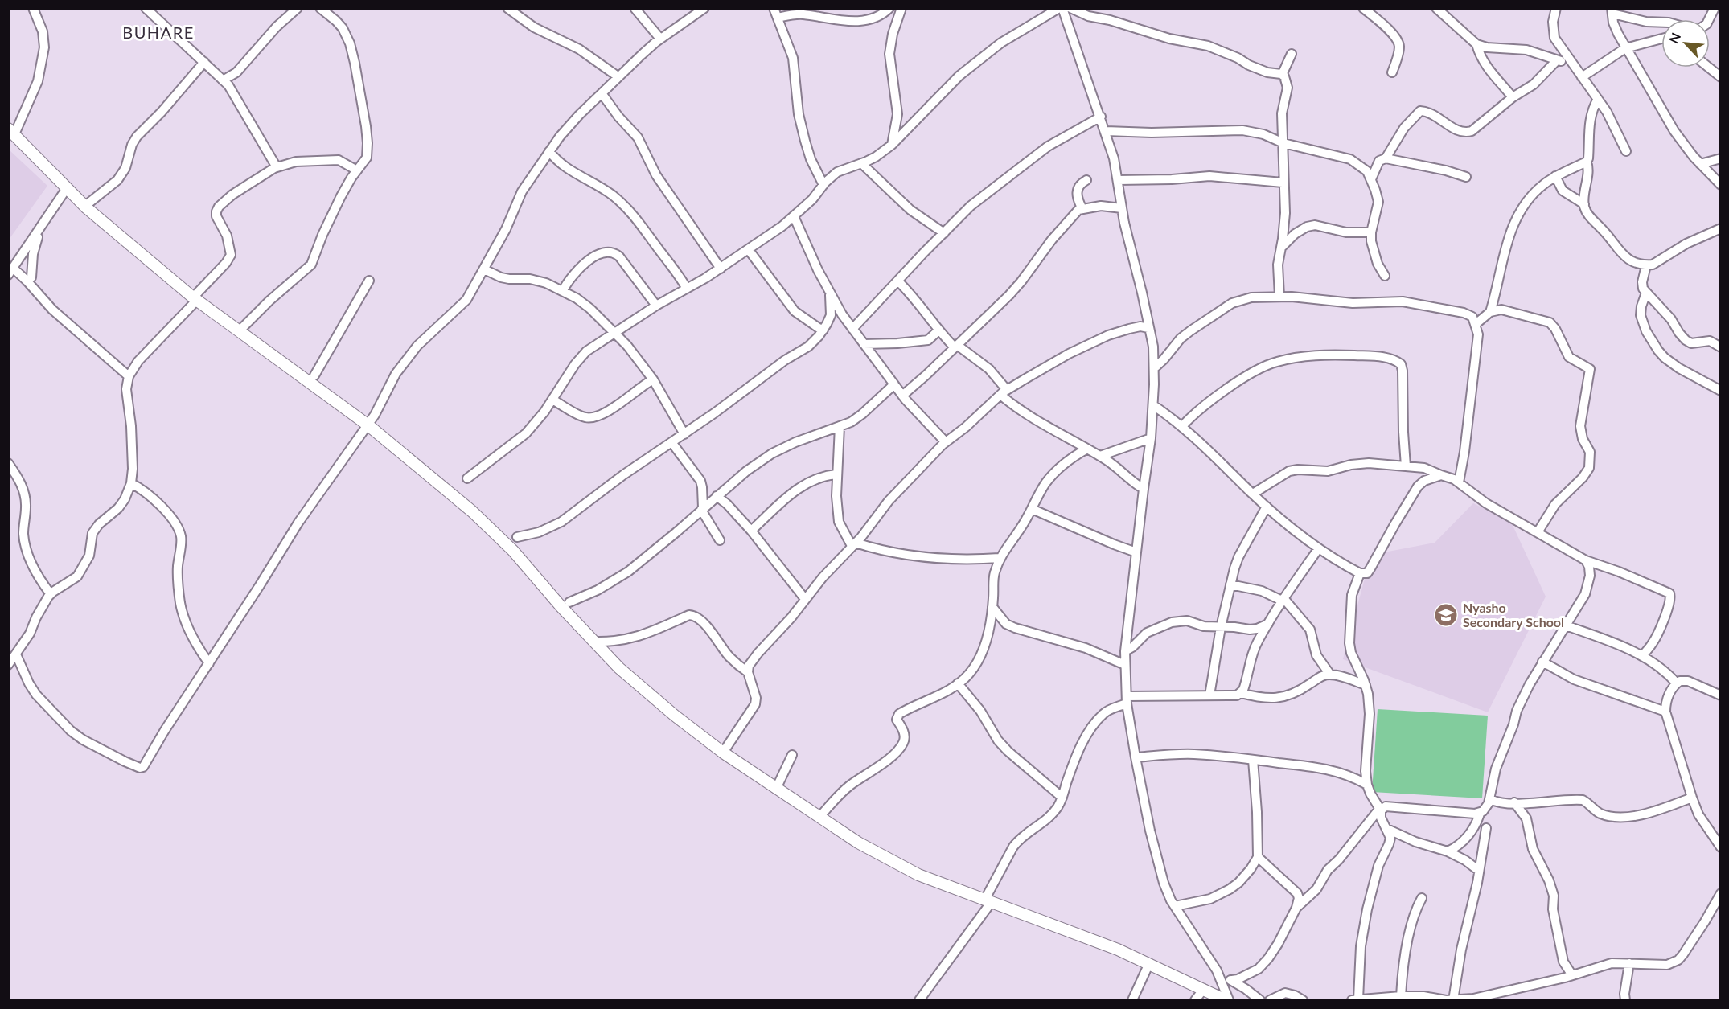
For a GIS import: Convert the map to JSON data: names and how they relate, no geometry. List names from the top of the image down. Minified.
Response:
{"districts":["BUHARE"],"places":{"school or university":["Nyasho Secondary School"]},"north":"top left"}
